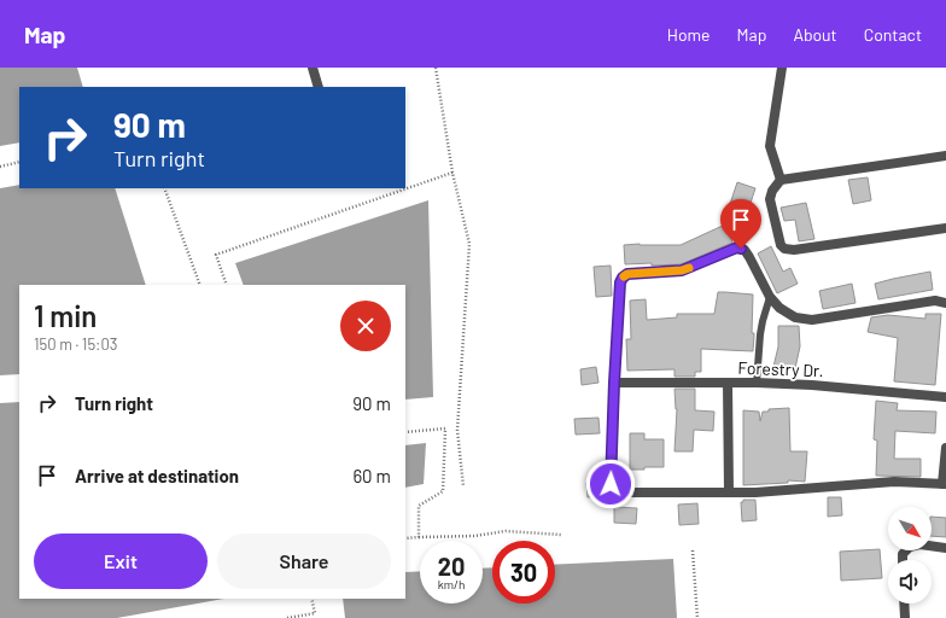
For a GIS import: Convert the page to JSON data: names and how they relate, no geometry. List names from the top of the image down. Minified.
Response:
{"streets":{"street":["Forestry Dr."]},"north":"bottom right","page":{"header":"Map","nav":["Home","Map","About","Contact"],"turn":["90 m","Turn right"],"heading":["1 min","150 m · 15:03"],"list":[{"name":"Turn right","value":"90 m"},{"name":"Arrive at destination","value":"60 m"}],"buttons":["Exit","Share"],"speed":"20 km/h","limit":"30"}}
